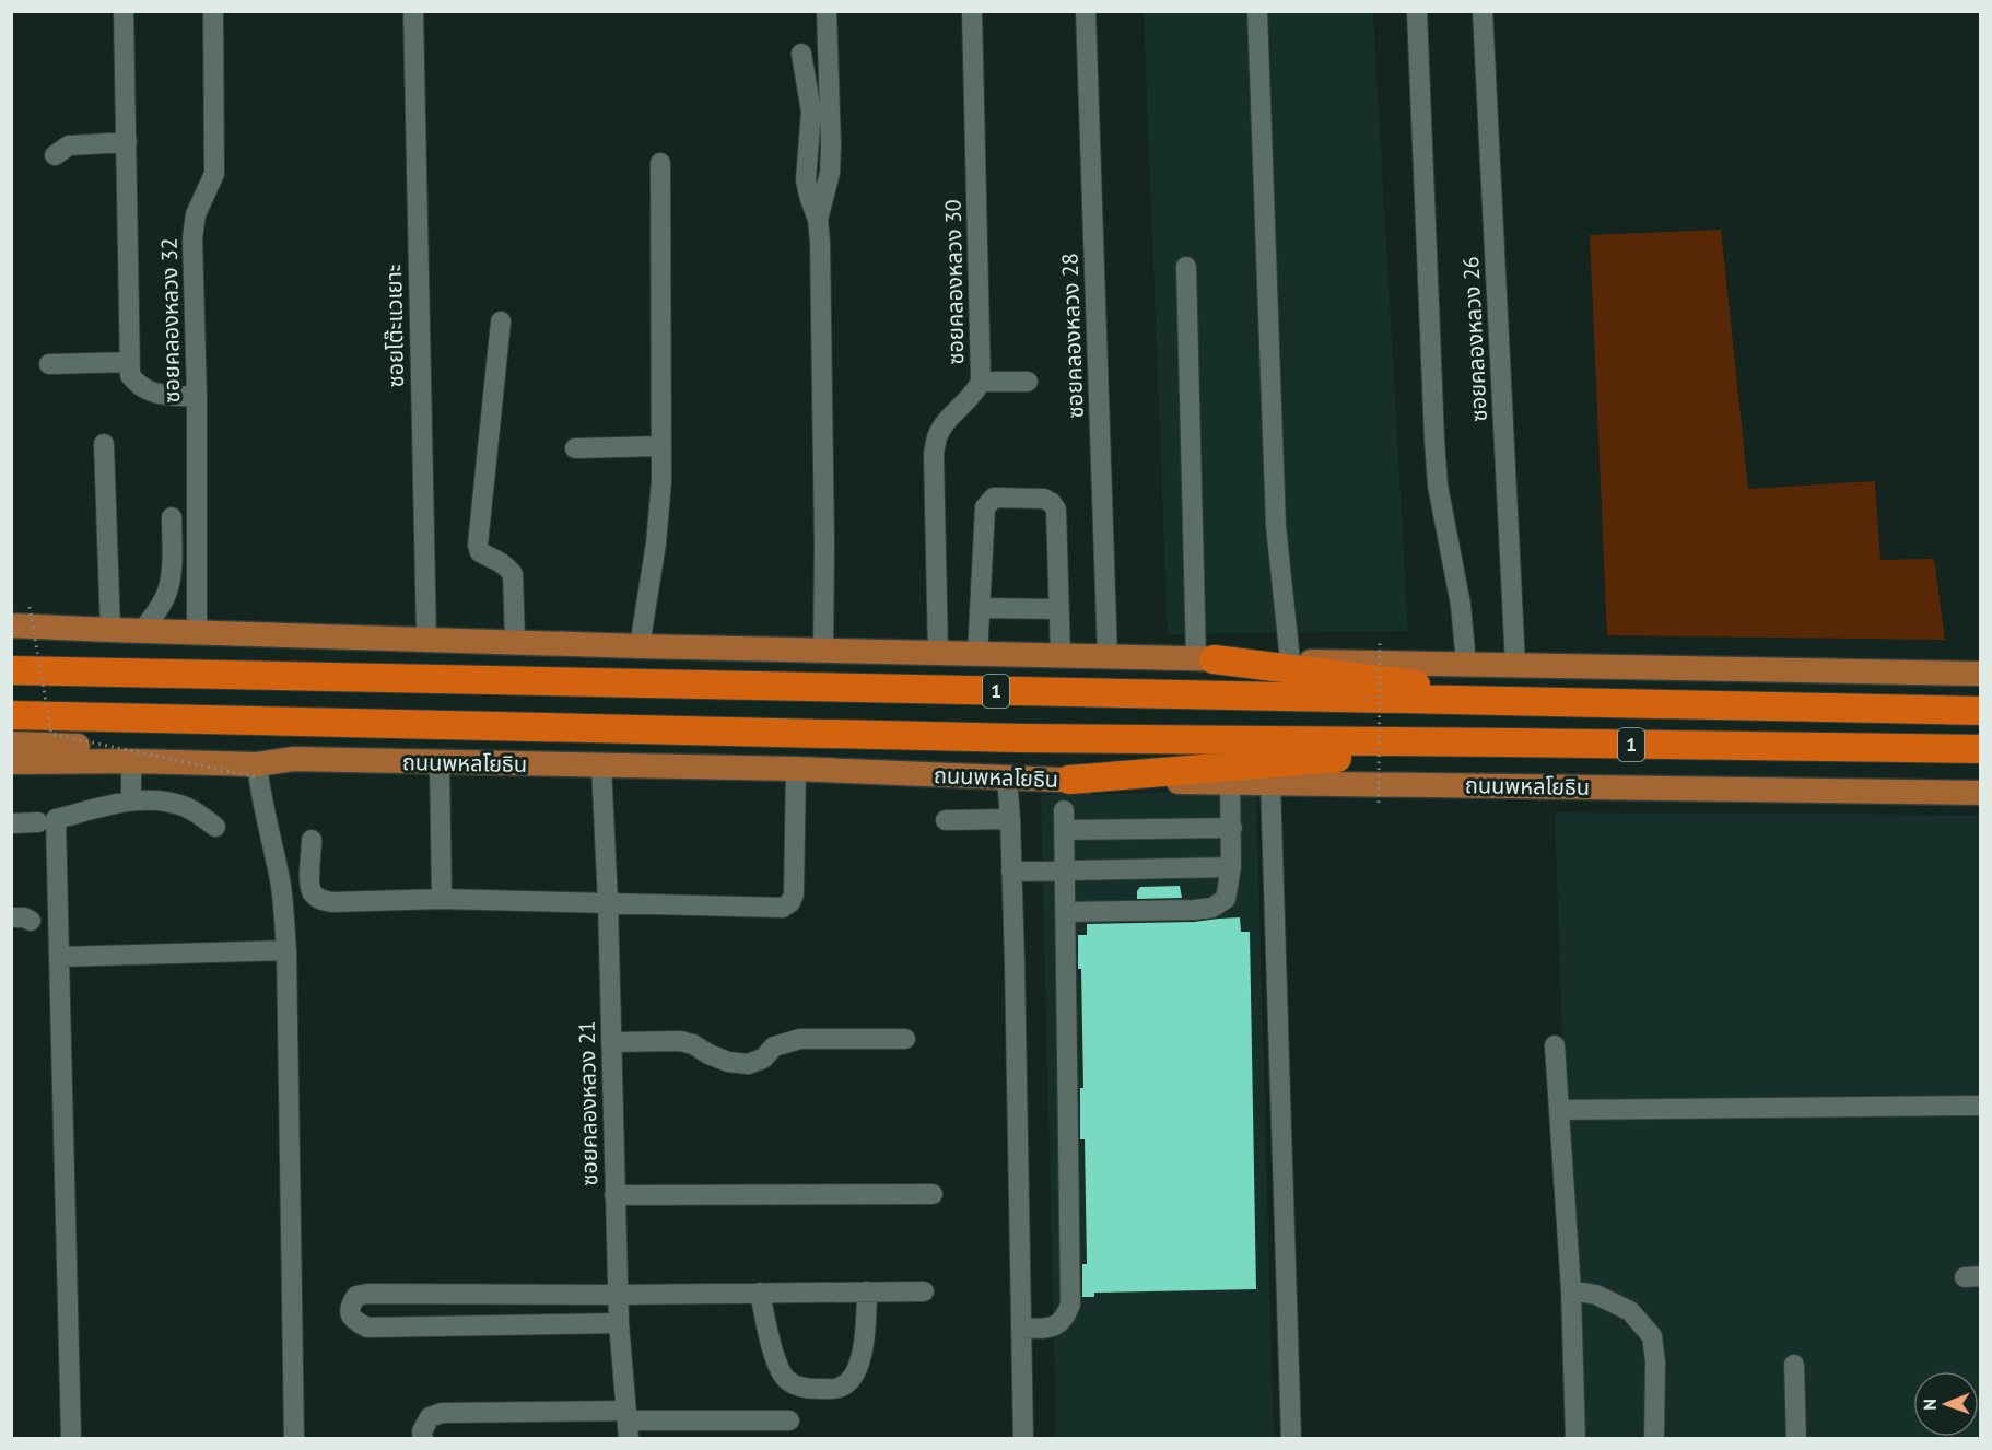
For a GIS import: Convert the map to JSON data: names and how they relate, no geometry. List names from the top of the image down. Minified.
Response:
{"streets":{"highway":["1","ถนนพหลโยธิน"],"street":["ซอยคลองหลวง 30","ซอยคลองหลวง 32","ซอยโต๊ะแวเยาะ","ซอยคลองหลวง 28","ซอยคลองหลวง 26","ซอยคลองหลวง 21"]},"crossings":[["ซอยคลองหลวง 30","1"],["ซอยคลองหลวง 32","1"],["ซอยโต๊ะแวเยาะ","1"],["ซอยคลองหลวง 28","1"],["ซอยคลองหลวง 26","1"],["ถนนพหลโยธิน","ซอยคลองหลวง 21"]],"north":"left"}
